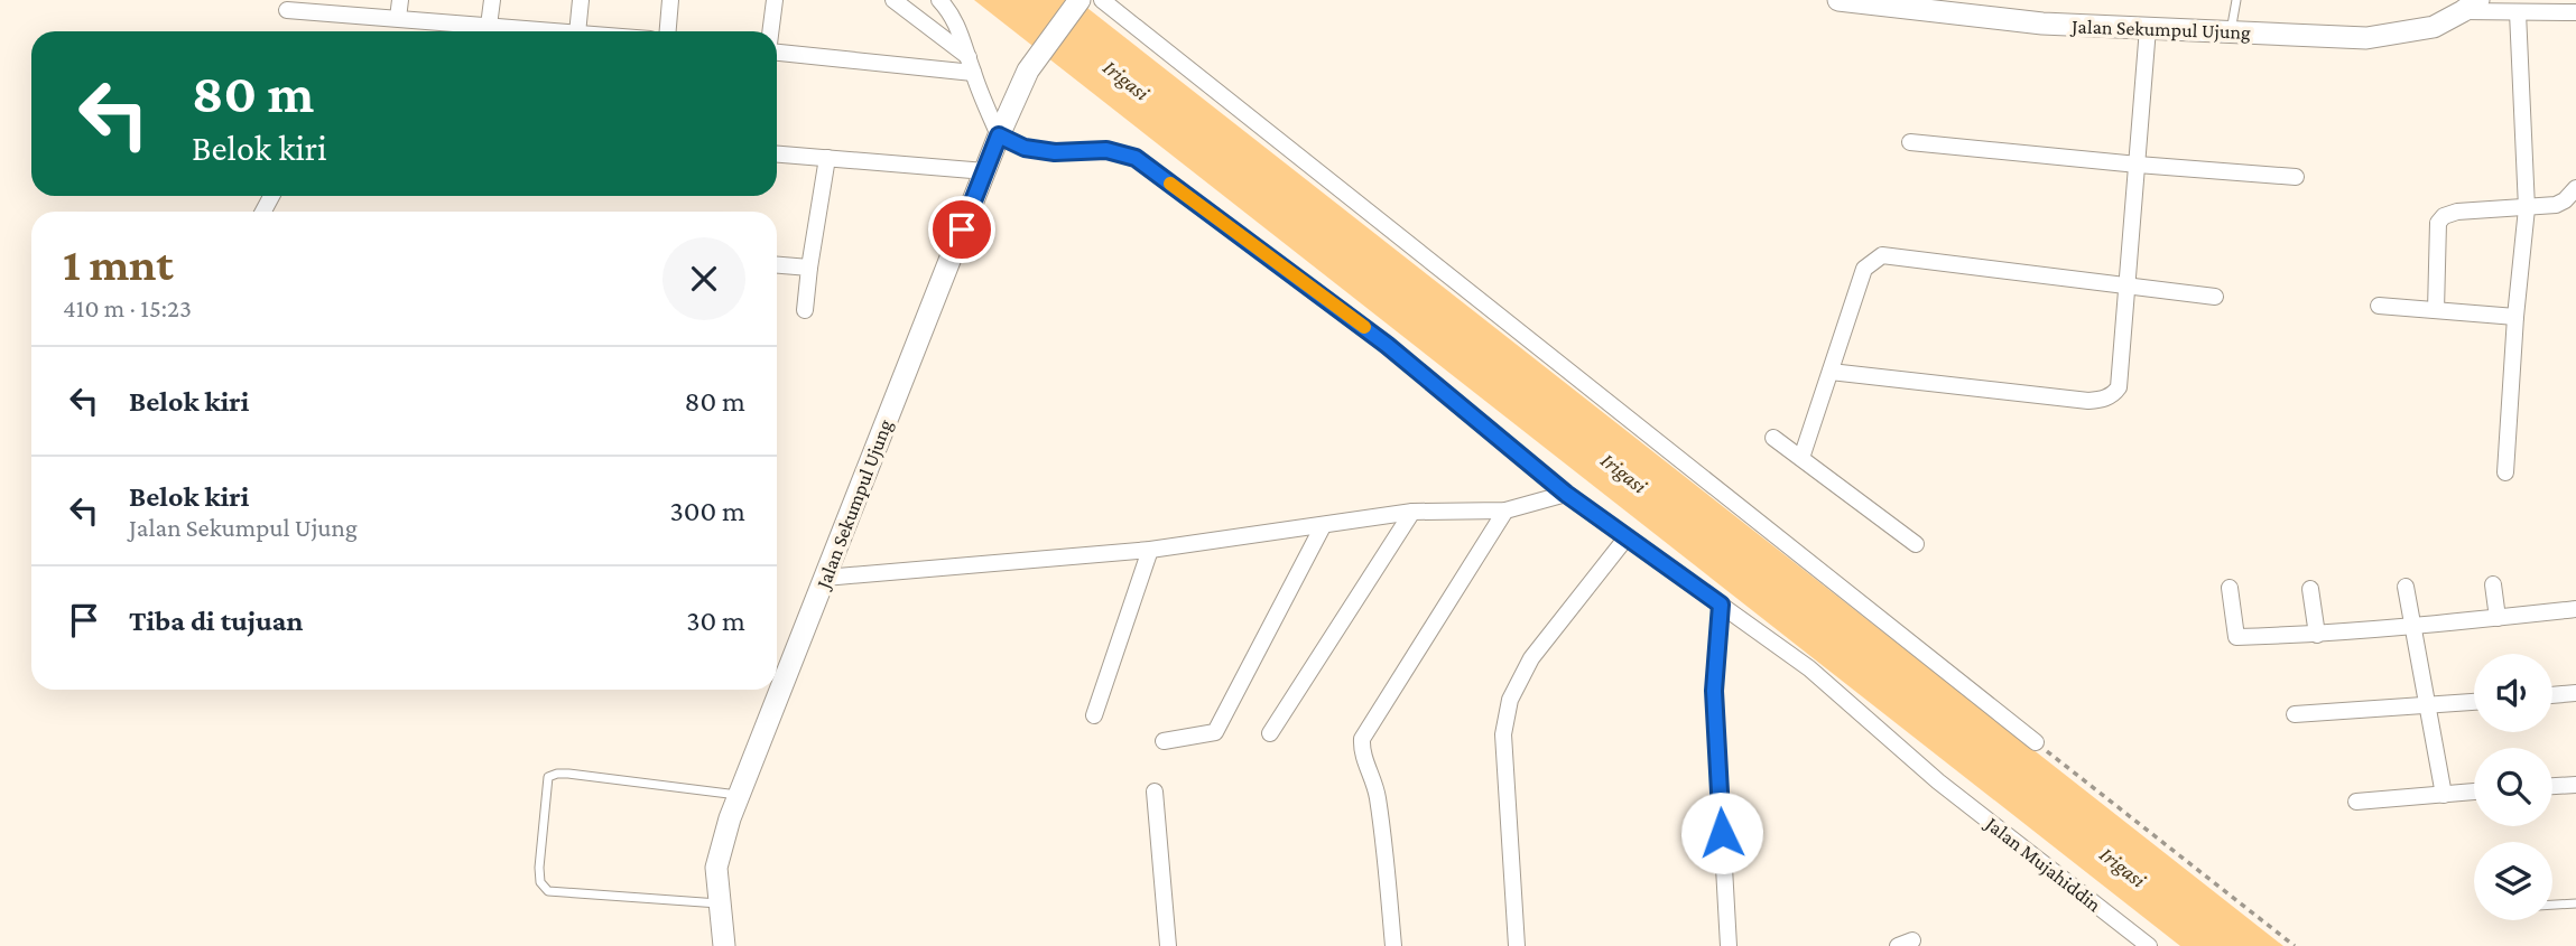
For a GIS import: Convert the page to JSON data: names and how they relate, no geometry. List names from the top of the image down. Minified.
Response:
{"streets":{"main road":["Jalan Sekumpul Ujung"],"street":["Jalan Mujahiddin"]},"crossings":[["Jalan Sekumpul Ujung","Jalan Mujahiddin"]],"water":["Irigasi"],"page":{"turn":["80 m","Belok kiri"],"heading":["1 mnt","410 m · 15:23"],"list":[{"name":"Belok kiri","value":"80 m"},{"name":"Belok kiri","note":"Jalan Sekumpul Ujung","value":"300 m"},{"name":"Tiba di tujuan","value":"30 m"}]}}
